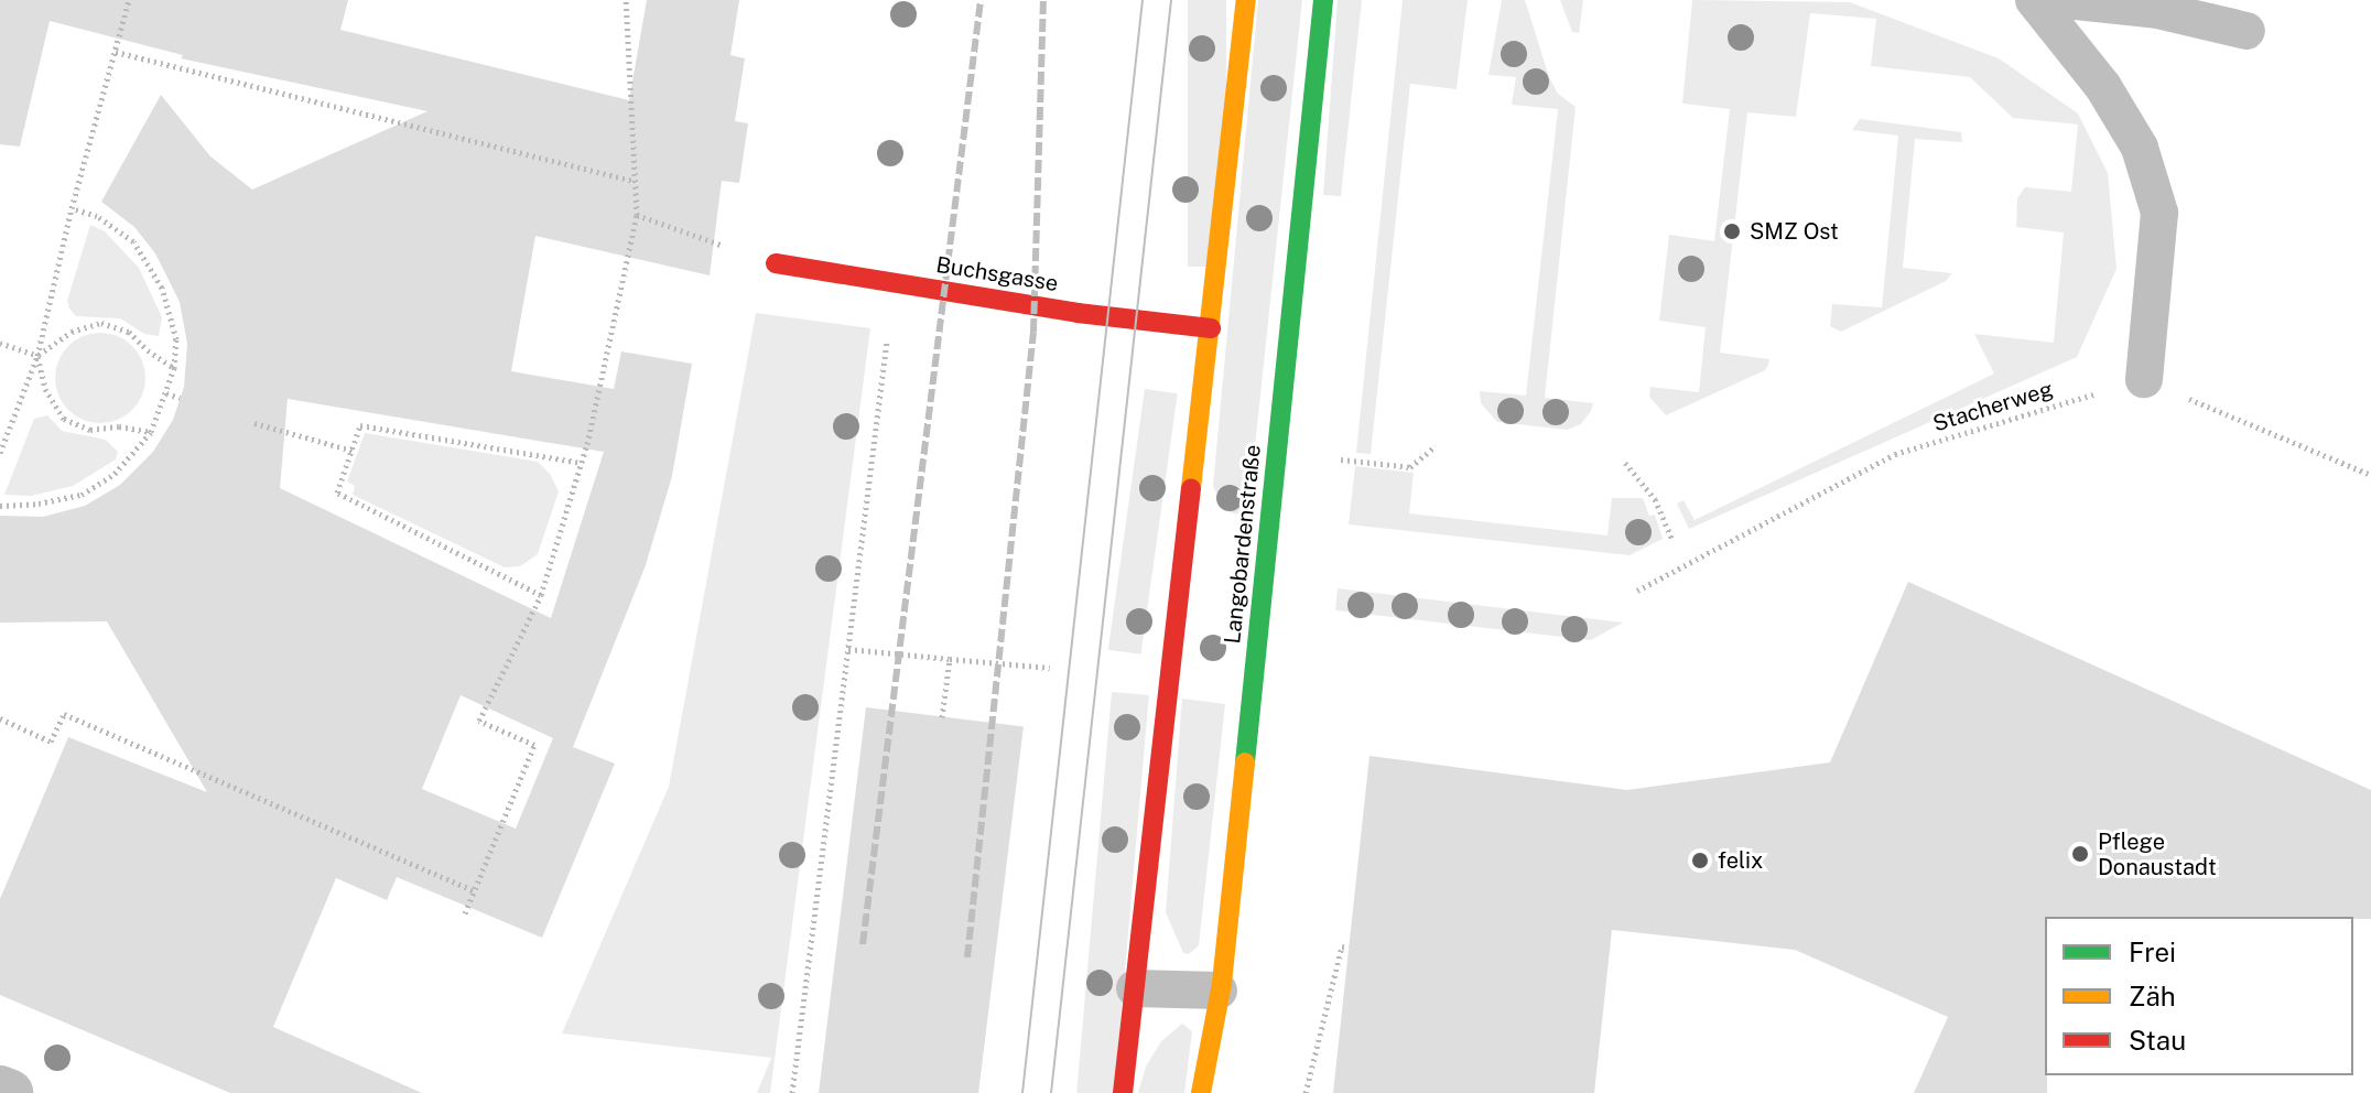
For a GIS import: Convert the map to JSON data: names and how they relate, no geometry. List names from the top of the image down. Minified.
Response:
{"streets":{"street":["Buchsgasse","Langobardenstraße"],"path":["Stacherweg"]},"places":["SMZ Ost","Pflege Donaustadt","felix"],"legend":["Frei","Zäh","Stau"]}
